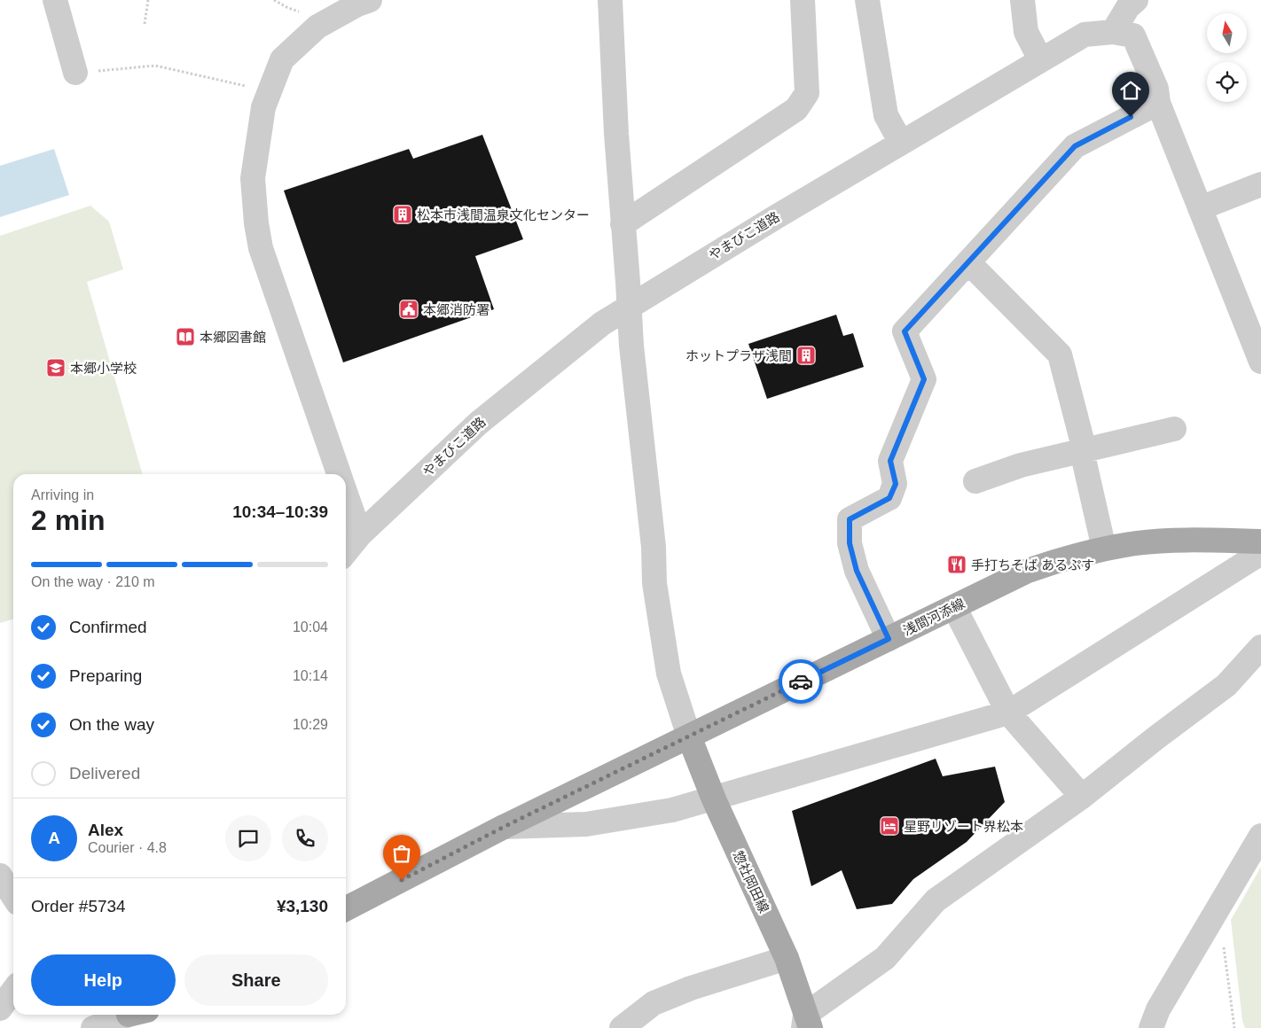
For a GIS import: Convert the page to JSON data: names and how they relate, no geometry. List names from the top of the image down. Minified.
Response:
{"streets":{"main road":["浅間河添線","惣社岡田線"],"street":["やまびこ道路"]},"crossings":[["浅間河添線","惣社岡田線"]],"places":{"building":["松本市浅間温泉文化センター","ホットプラザ浅間"],"public building":["本郷消防署"],"library":["本郷図書館"],"school or university":["本郷小学校"],"restaurant":["手打ちそば あるぷす"],"hotel":["星野リゾート界松本"]},"north":"top","page":{"heading":["2 min","Arriving in","10:34–10:39"],"panel":["Alex","Courier · 4.8","Order #5734","¥3,130"],"bar":"On the way · 210 m","list":[["Confirmed","10:04"],["Preparing","10:14"],["On the way","10:29"],"Delivered"],"round":"A","buttons":["Help","Share"]}}
